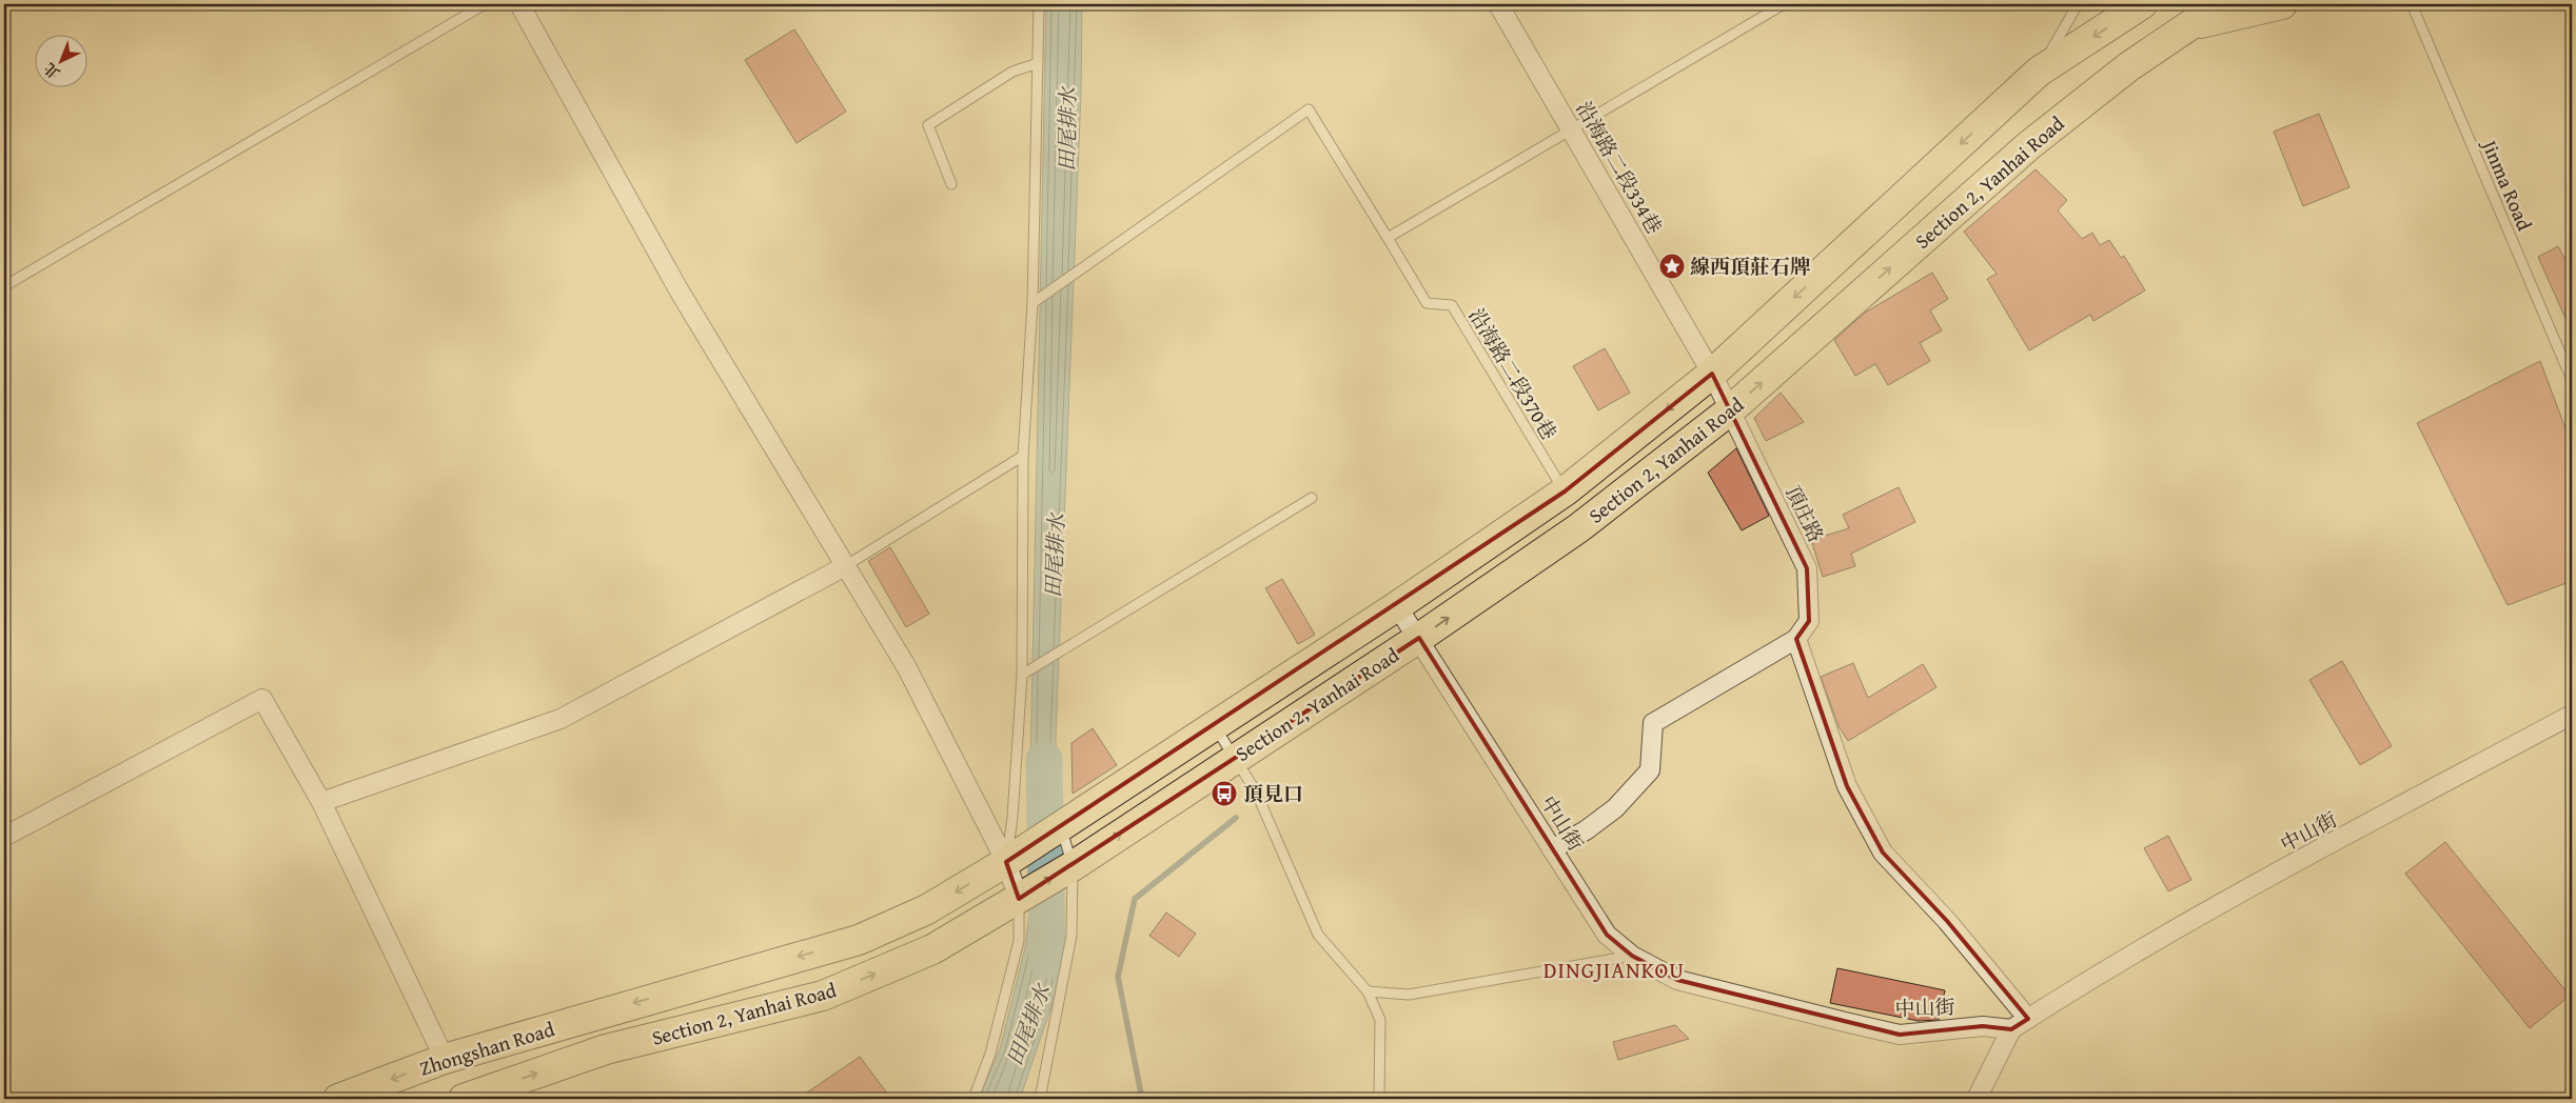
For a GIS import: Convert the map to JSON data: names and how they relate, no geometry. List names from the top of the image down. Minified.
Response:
{"streets":{"main road":["Section 2, Yanhai Road","Zhongshan Road"],"street":["沿海路二段334巷","頂庄路","中山街"],"lane":["Jinma Road","沿海路二段370巷"]},"crossings":[["沿海路二段334巷","Section 2, Yanhai Road"],["沿海路二段334巷","頂庄路"],["Section 2, Yanhai Road","沿海路二段370巷"],["Section 2, Yanhai Road","頂庄路"],["Section 2, Yanhai Road","中山街"],["Section 2, Yanhai Road","Zhongshan Road"]],"districts":["DINGJIANKOU"],"water":["田尾排水"],"places":{"place":["線西頂莊石牌"],"bus stop":["頂見口"]},"north":"bottom left"}
